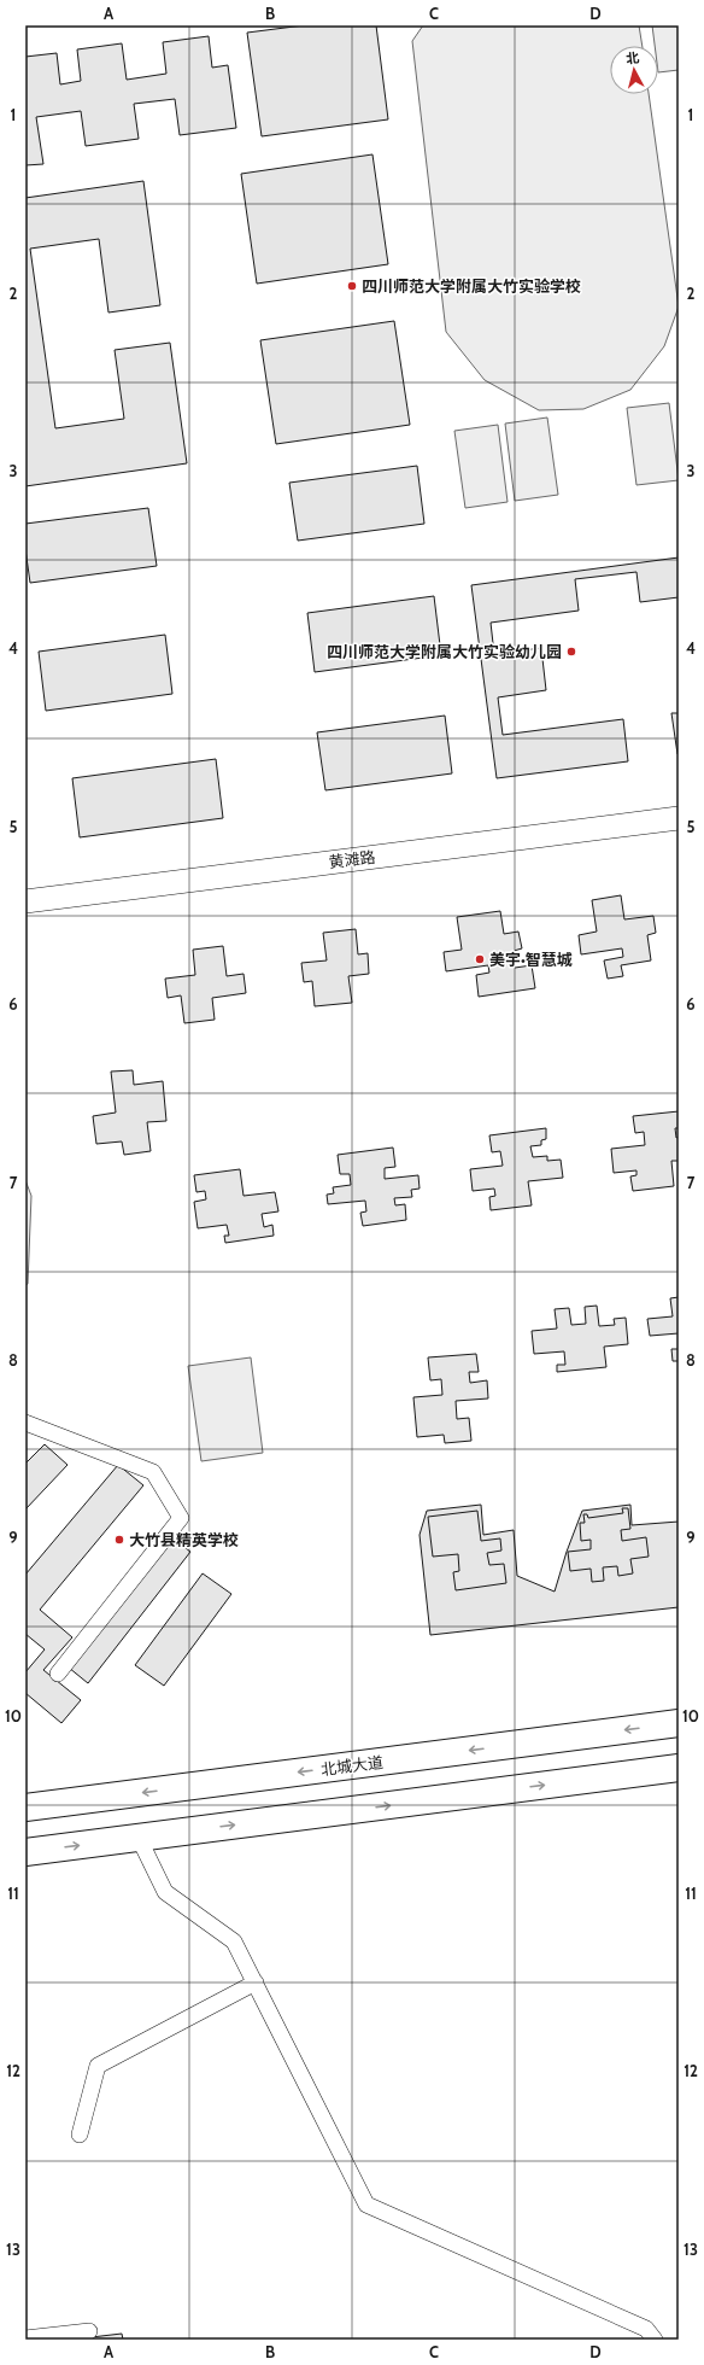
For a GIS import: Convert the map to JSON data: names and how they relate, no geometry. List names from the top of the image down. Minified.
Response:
{"streets":{"highway":["北城大道"],"street":["黄滩路"]},"places":["四川师范大学附属大竹实验学校","四川师范大学附属大竹实验幼儿园","美宇•智慧城","大竹县精英学校"],"north":"top","grid":{"columns":["A","B","C","D"],"rows":["1","2","3","4","5","6","7","8","9","10","11","12","13"]}}
